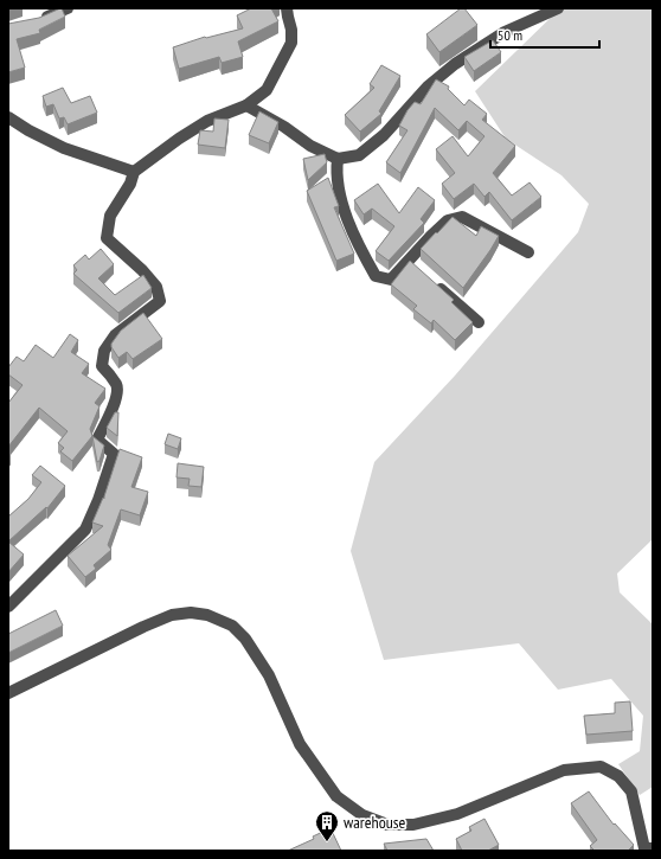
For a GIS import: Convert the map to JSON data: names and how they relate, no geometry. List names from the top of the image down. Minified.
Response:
{"places":{"building":["warehouse"]},"scale_bar":"50 m"}
